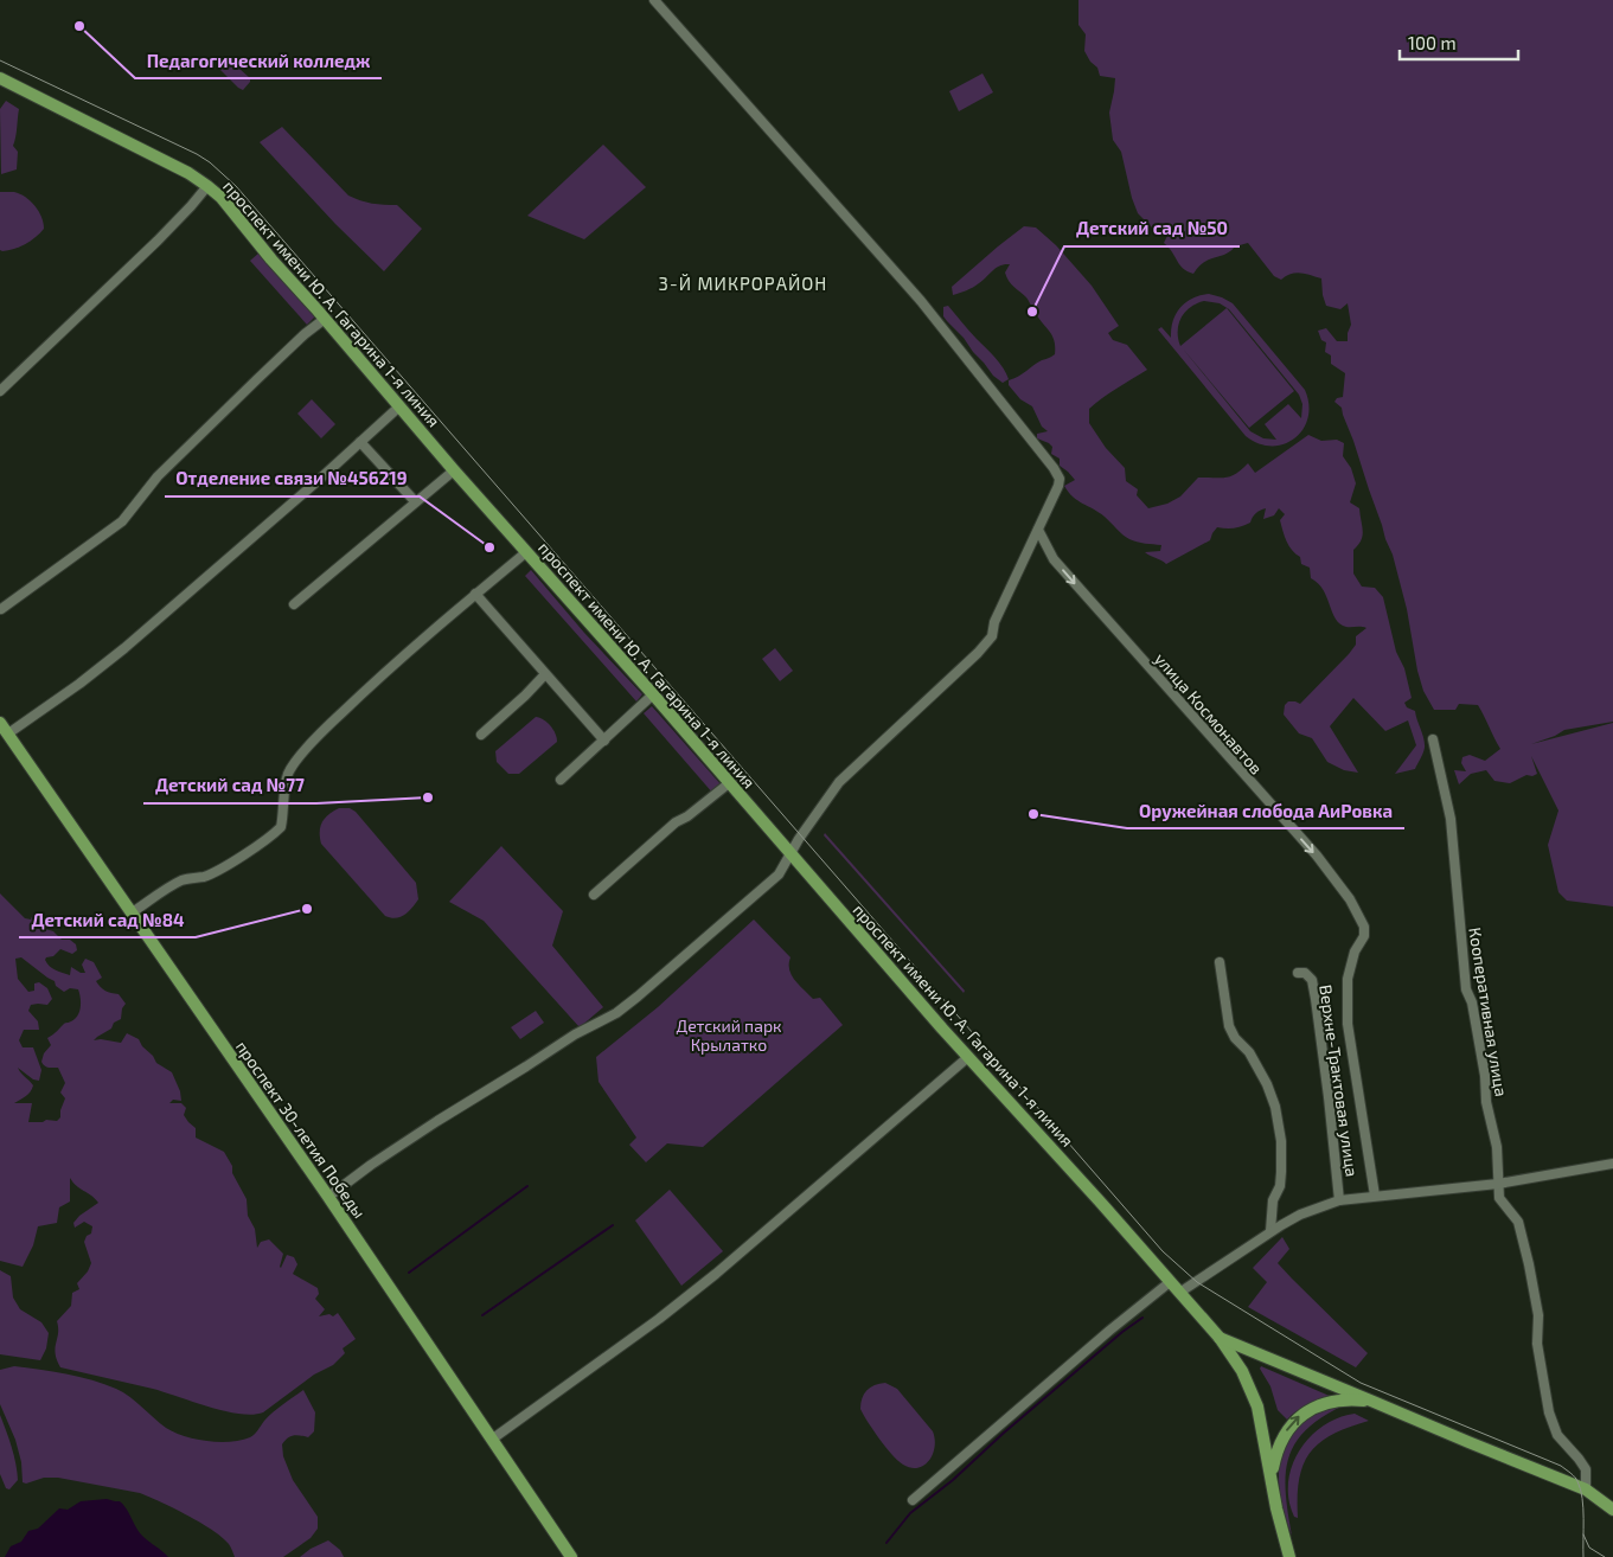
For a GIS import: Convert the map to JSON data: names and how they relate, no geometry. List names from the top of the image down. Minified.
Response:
{"streets":{"main road":["проспект имени Ю. А. Гагарина 1-я линия","проспект 30-летия Победы"],"street":["улица Космонавтов","Кооперативная улица","Верхне-Трактовая улица"]},"one_way":["улица Космонавтов"],"districts":["3-Й МИКРОРАЙОН"],"parks":["Детский парк Крылатко"],"places":["Педагогический колледж","Детский сад №50","Отделение связи №456219","Детский сад №77","Оружейная слобода АиРовка","Детский сад №84"],"scale_bar":"100 m"}
